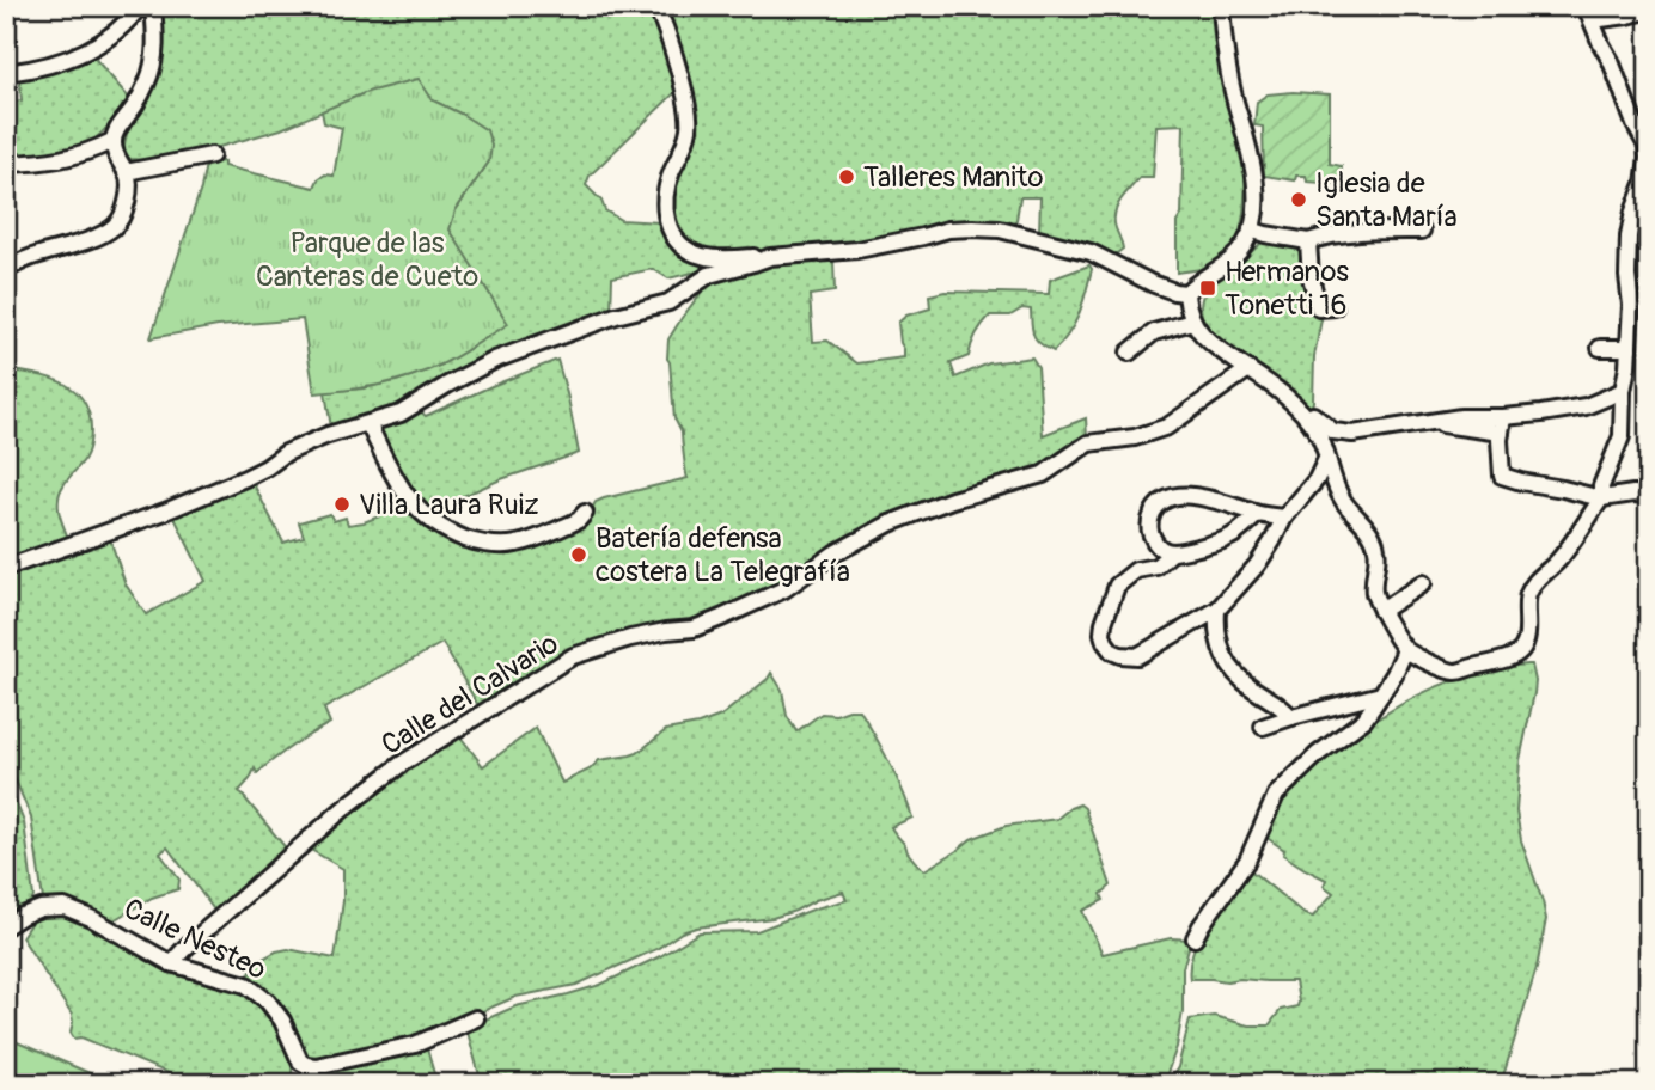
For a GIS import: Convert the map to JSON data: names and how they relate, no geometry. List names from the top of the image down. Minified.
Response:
{"streets":{"street":["Calle del Calvario","Calle Nesteo"]},"crossings":[["Calle del Calvario","Calle Nesteo"]],"parks":["Parque de las Canteras de Cueto"],"places":{"other":["Talleres Manito","Iglesia de Santa María","Villa Laura Ruiz","Batería defensa costera La Telegrafía"],"transit":["Hermanos Tonetti 16"]}}
